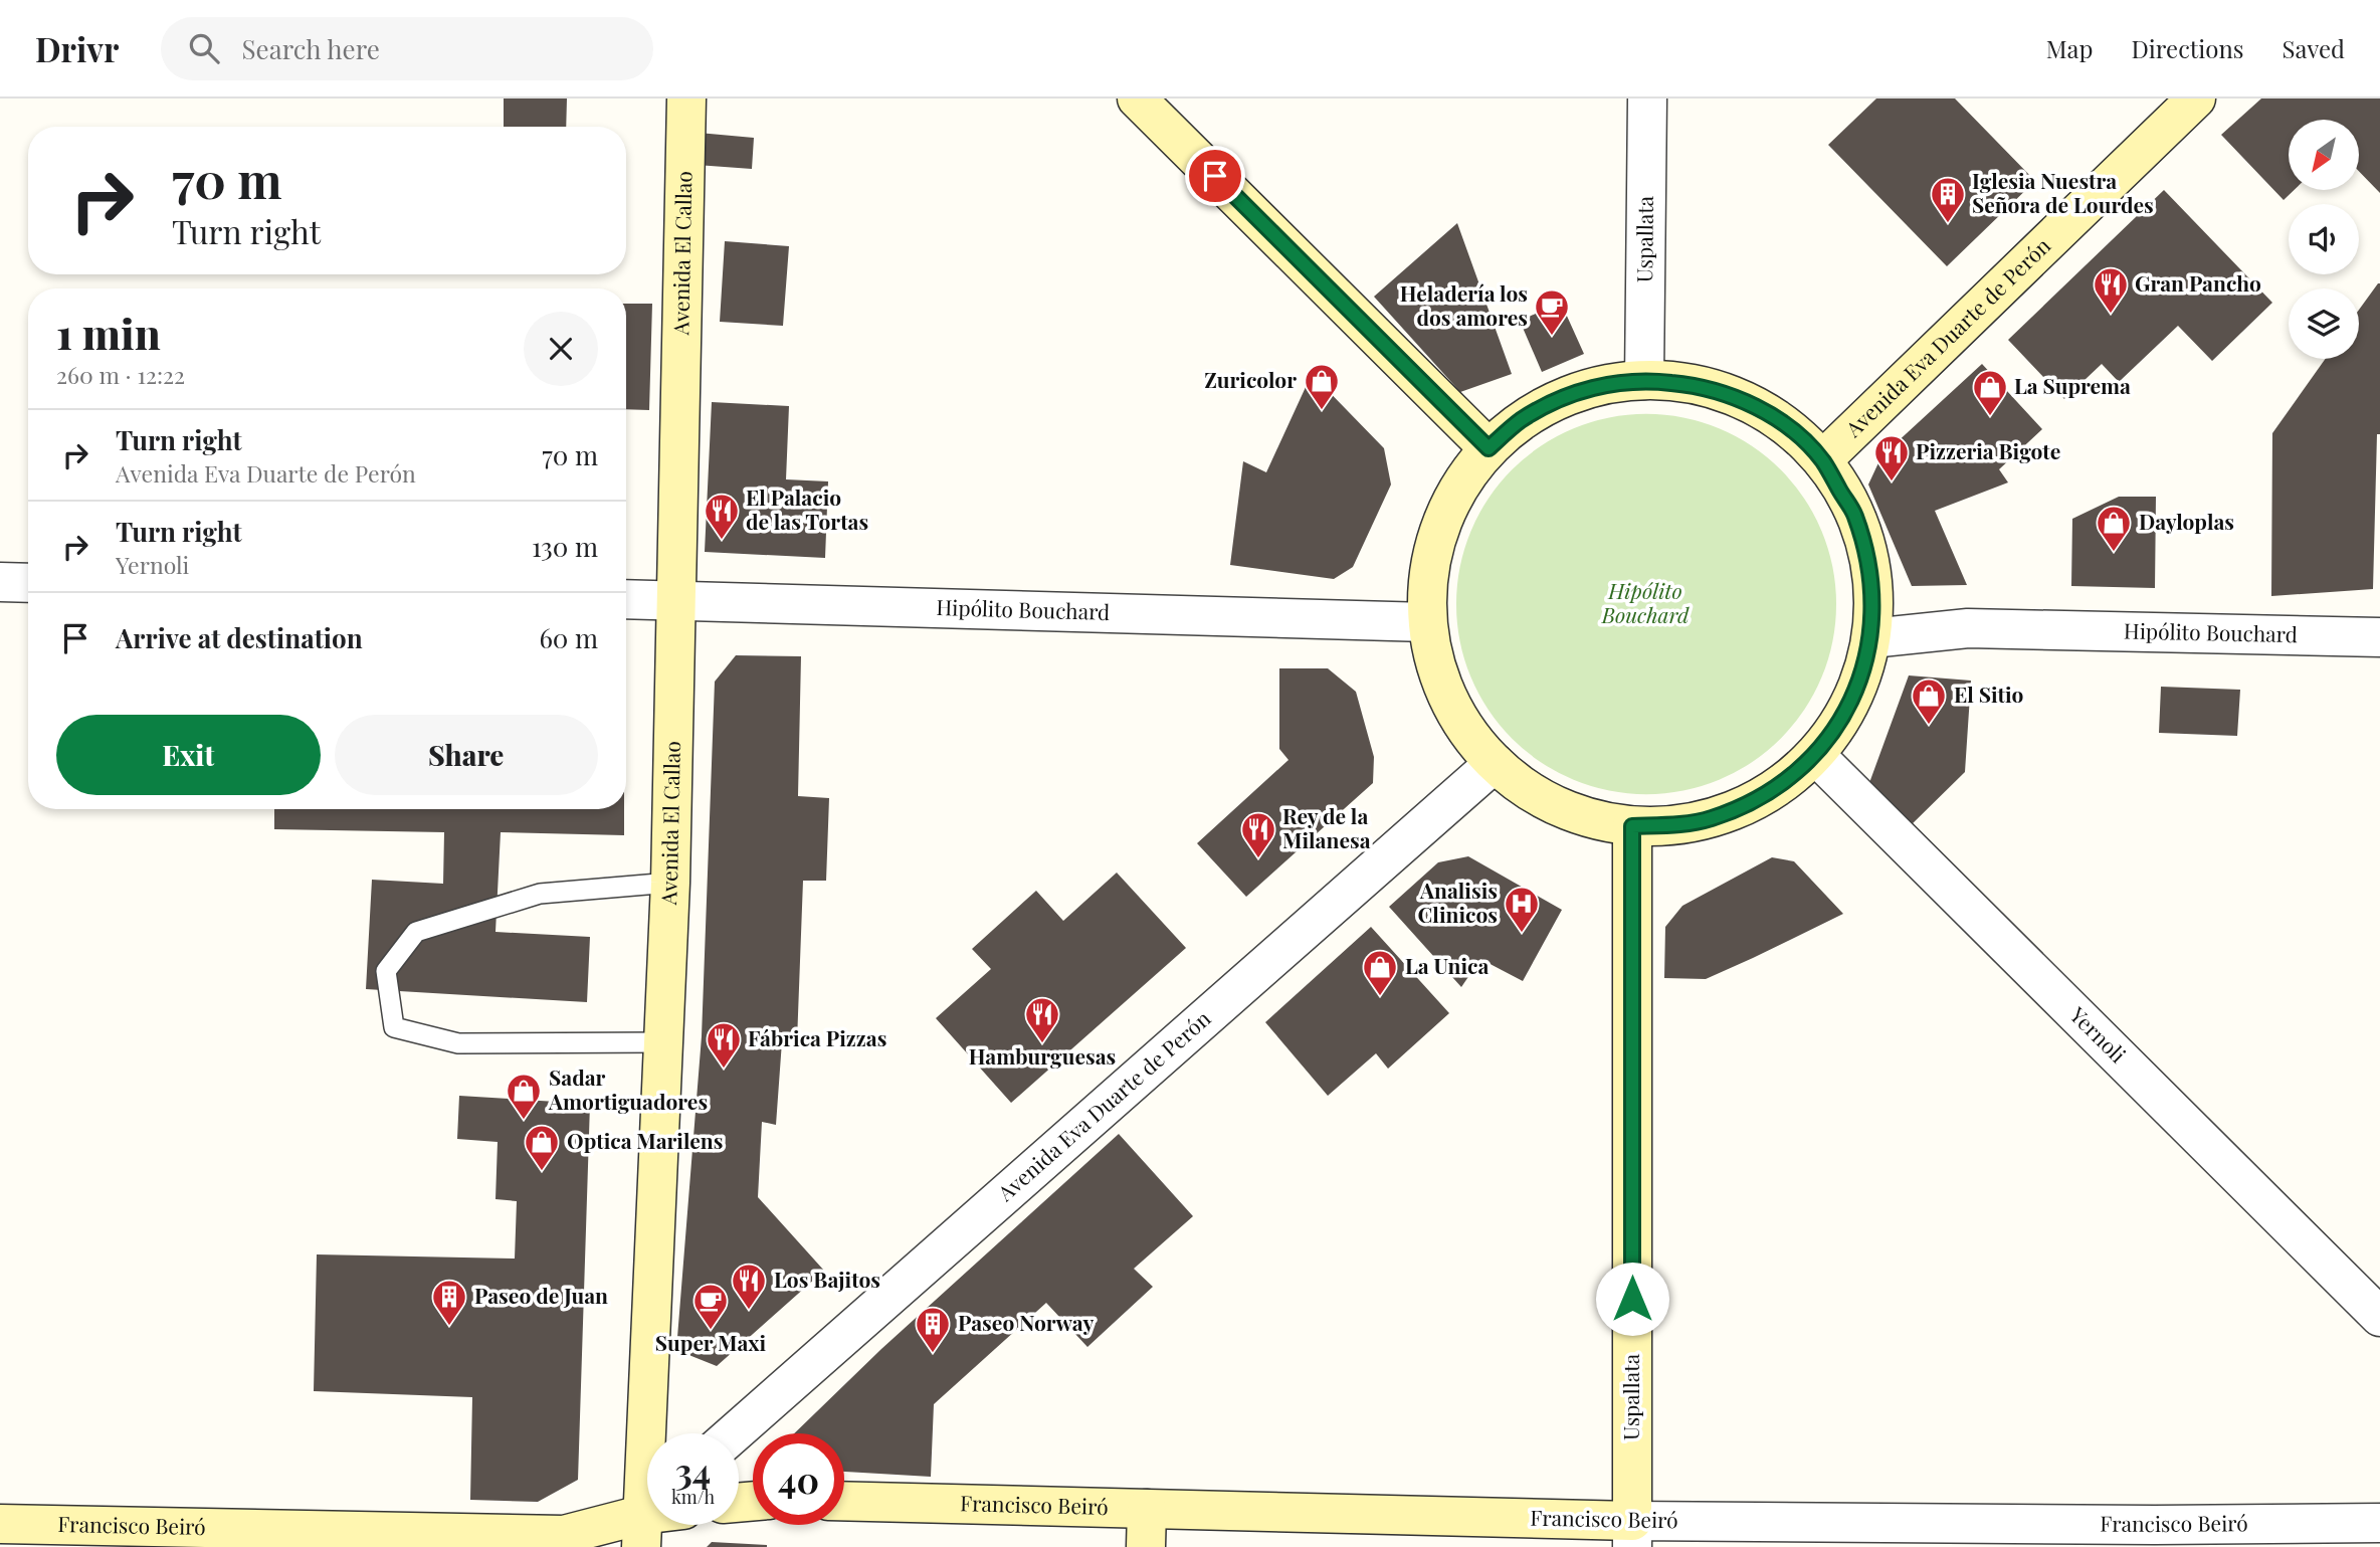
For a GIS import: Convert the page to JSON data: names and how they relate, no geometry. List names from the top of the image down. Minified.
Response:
{"streets":{"street":["Uspallata","Avenida El Callao","Avenida Eva Duarte de Perón","Hipólito Bouchard","Yernoli","Francisco Beiró"]},"crossings":[["Uspallata","Francisco Beiró"],["Avenida El Callao","Hipólito Bouchard"]],"parks":["Hipólito Bouchard"],"places":{"building":["Iglesia Nuestra Señora de Lourdes","Paseo de Juan","Paseo Norway"],"restaurant":["Gran Pancho","Pizzeria Bigote","El Palacio de las Tortas","Rey de la Milanesa","Hamburguesas","Fábrica Pizzas","Los Bajitos"],"cafe":["Heladería los dos amores","Super Maxi"],"shop":["Zuricolor","La Suprema","Dayloplas","El Sitio","La Unica","Sadar Amortiguadores","Optica Marilens"],"hospital":["Analisis Clinicos"]},"north":"bottom left","page":{"header":"Drivr","search":"Search here","nav":["Map","Directions","Saved"],"turn":["70 m","Turn right"],"heading":["1 min","260 m · 12:22"],"list":[{"name":"Turn right","note":"Avenida Eva Duarte de Perón","value":"70 m"},{"name":"Turn right","note":"Yernoli","value":"130 m"},{"name":"Arrive at destination","value":"60 m"}],"buttons":["Exit","Share"],"speed":"34 km/h","limit":"40"}}
